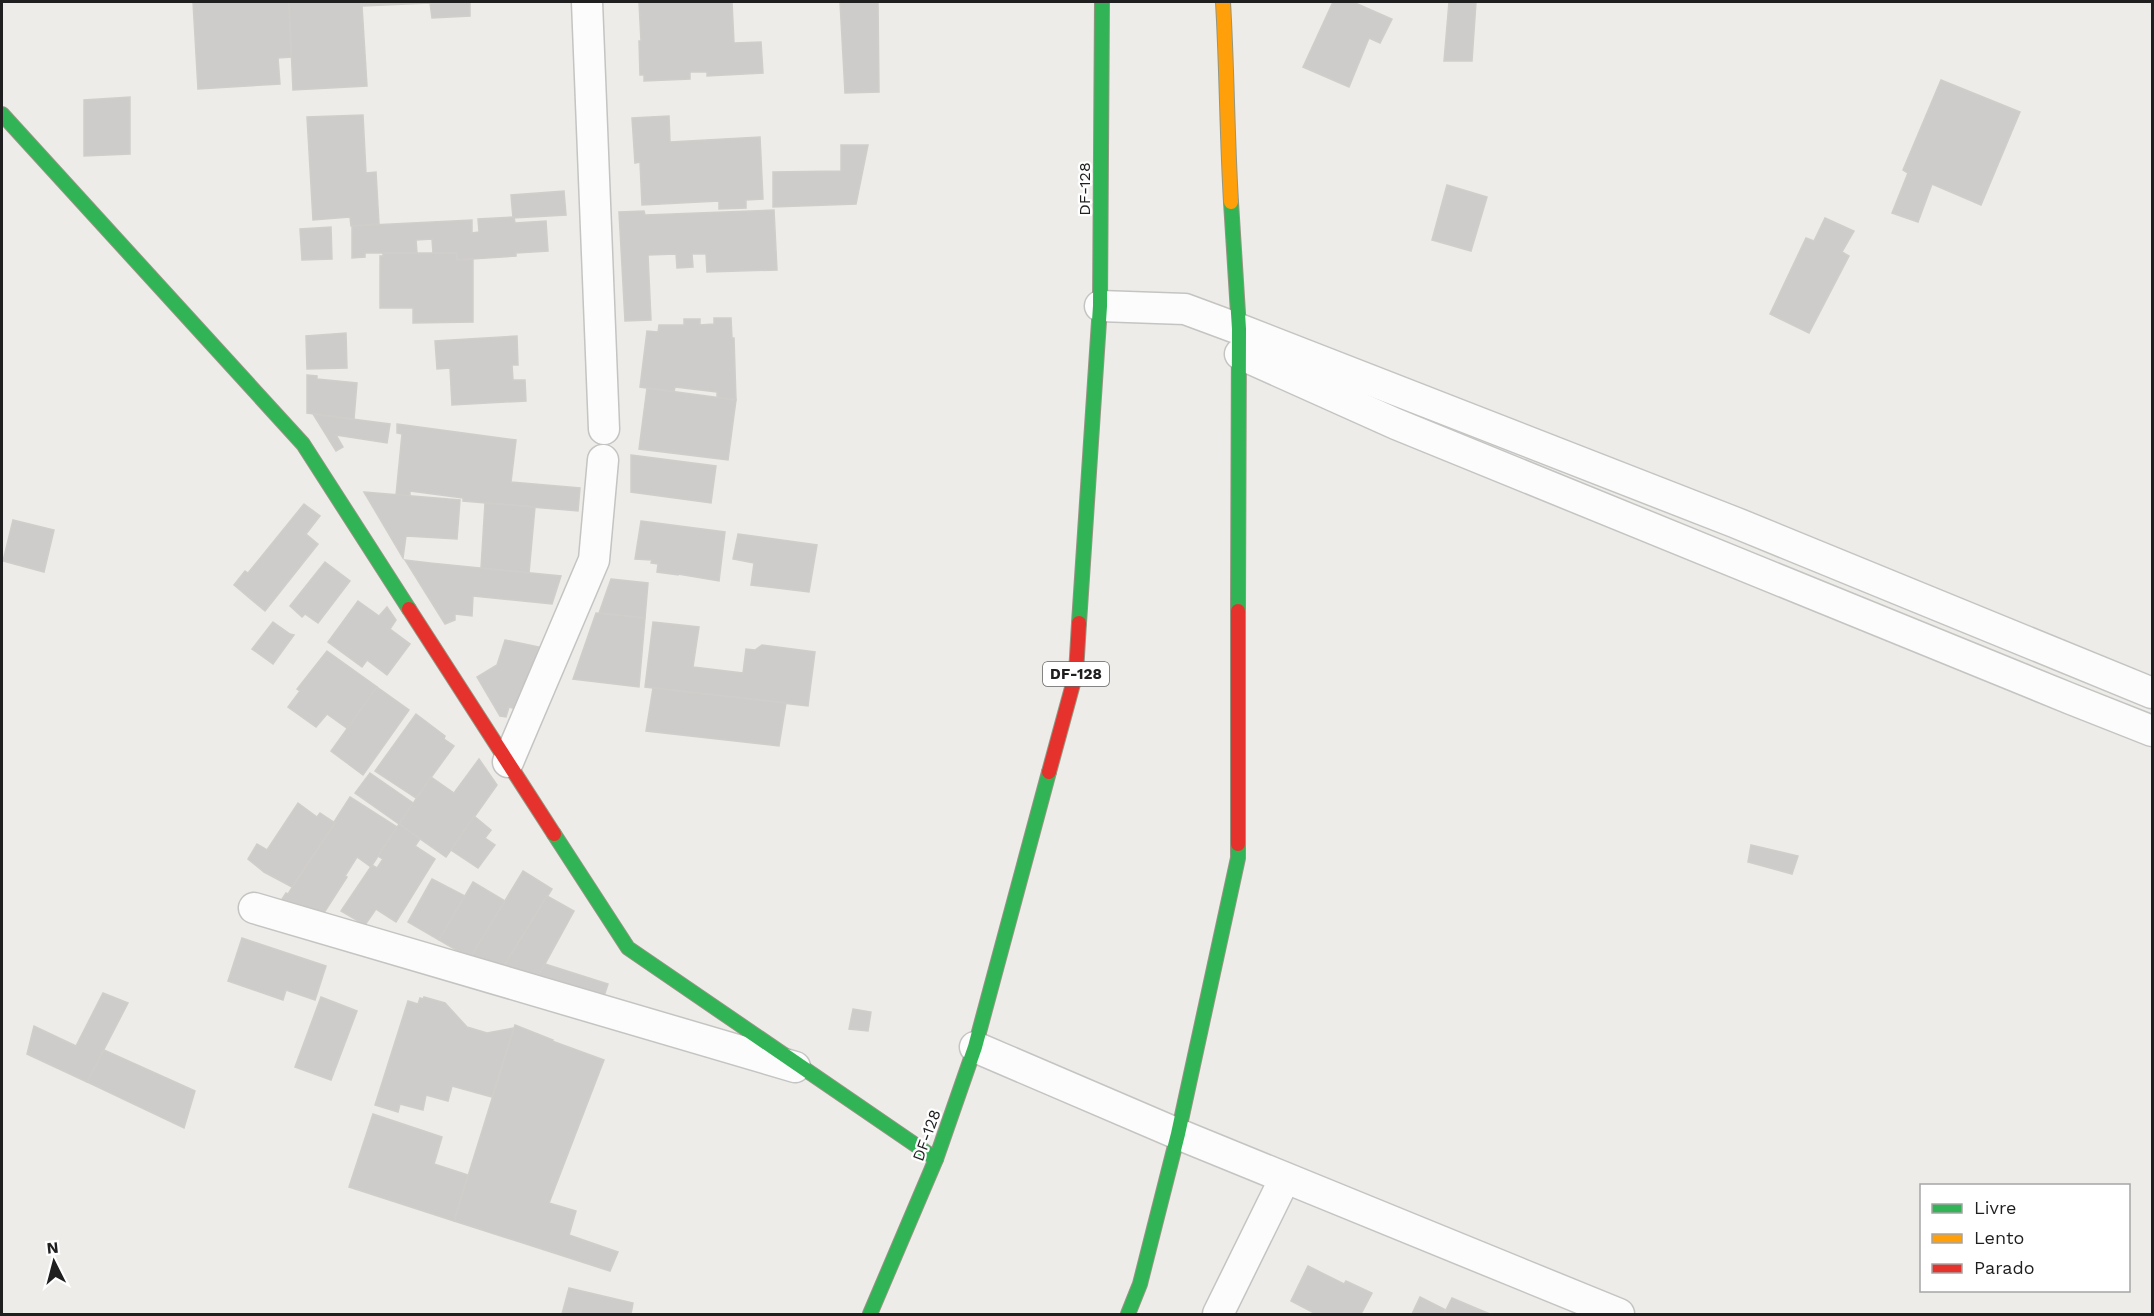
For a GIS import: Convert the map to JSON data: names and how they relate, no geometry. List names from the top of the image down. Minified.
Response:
{"streets":{"street":["DF-128"]},"legend":["Livre","Lento","Parado"],"north":"top"}
